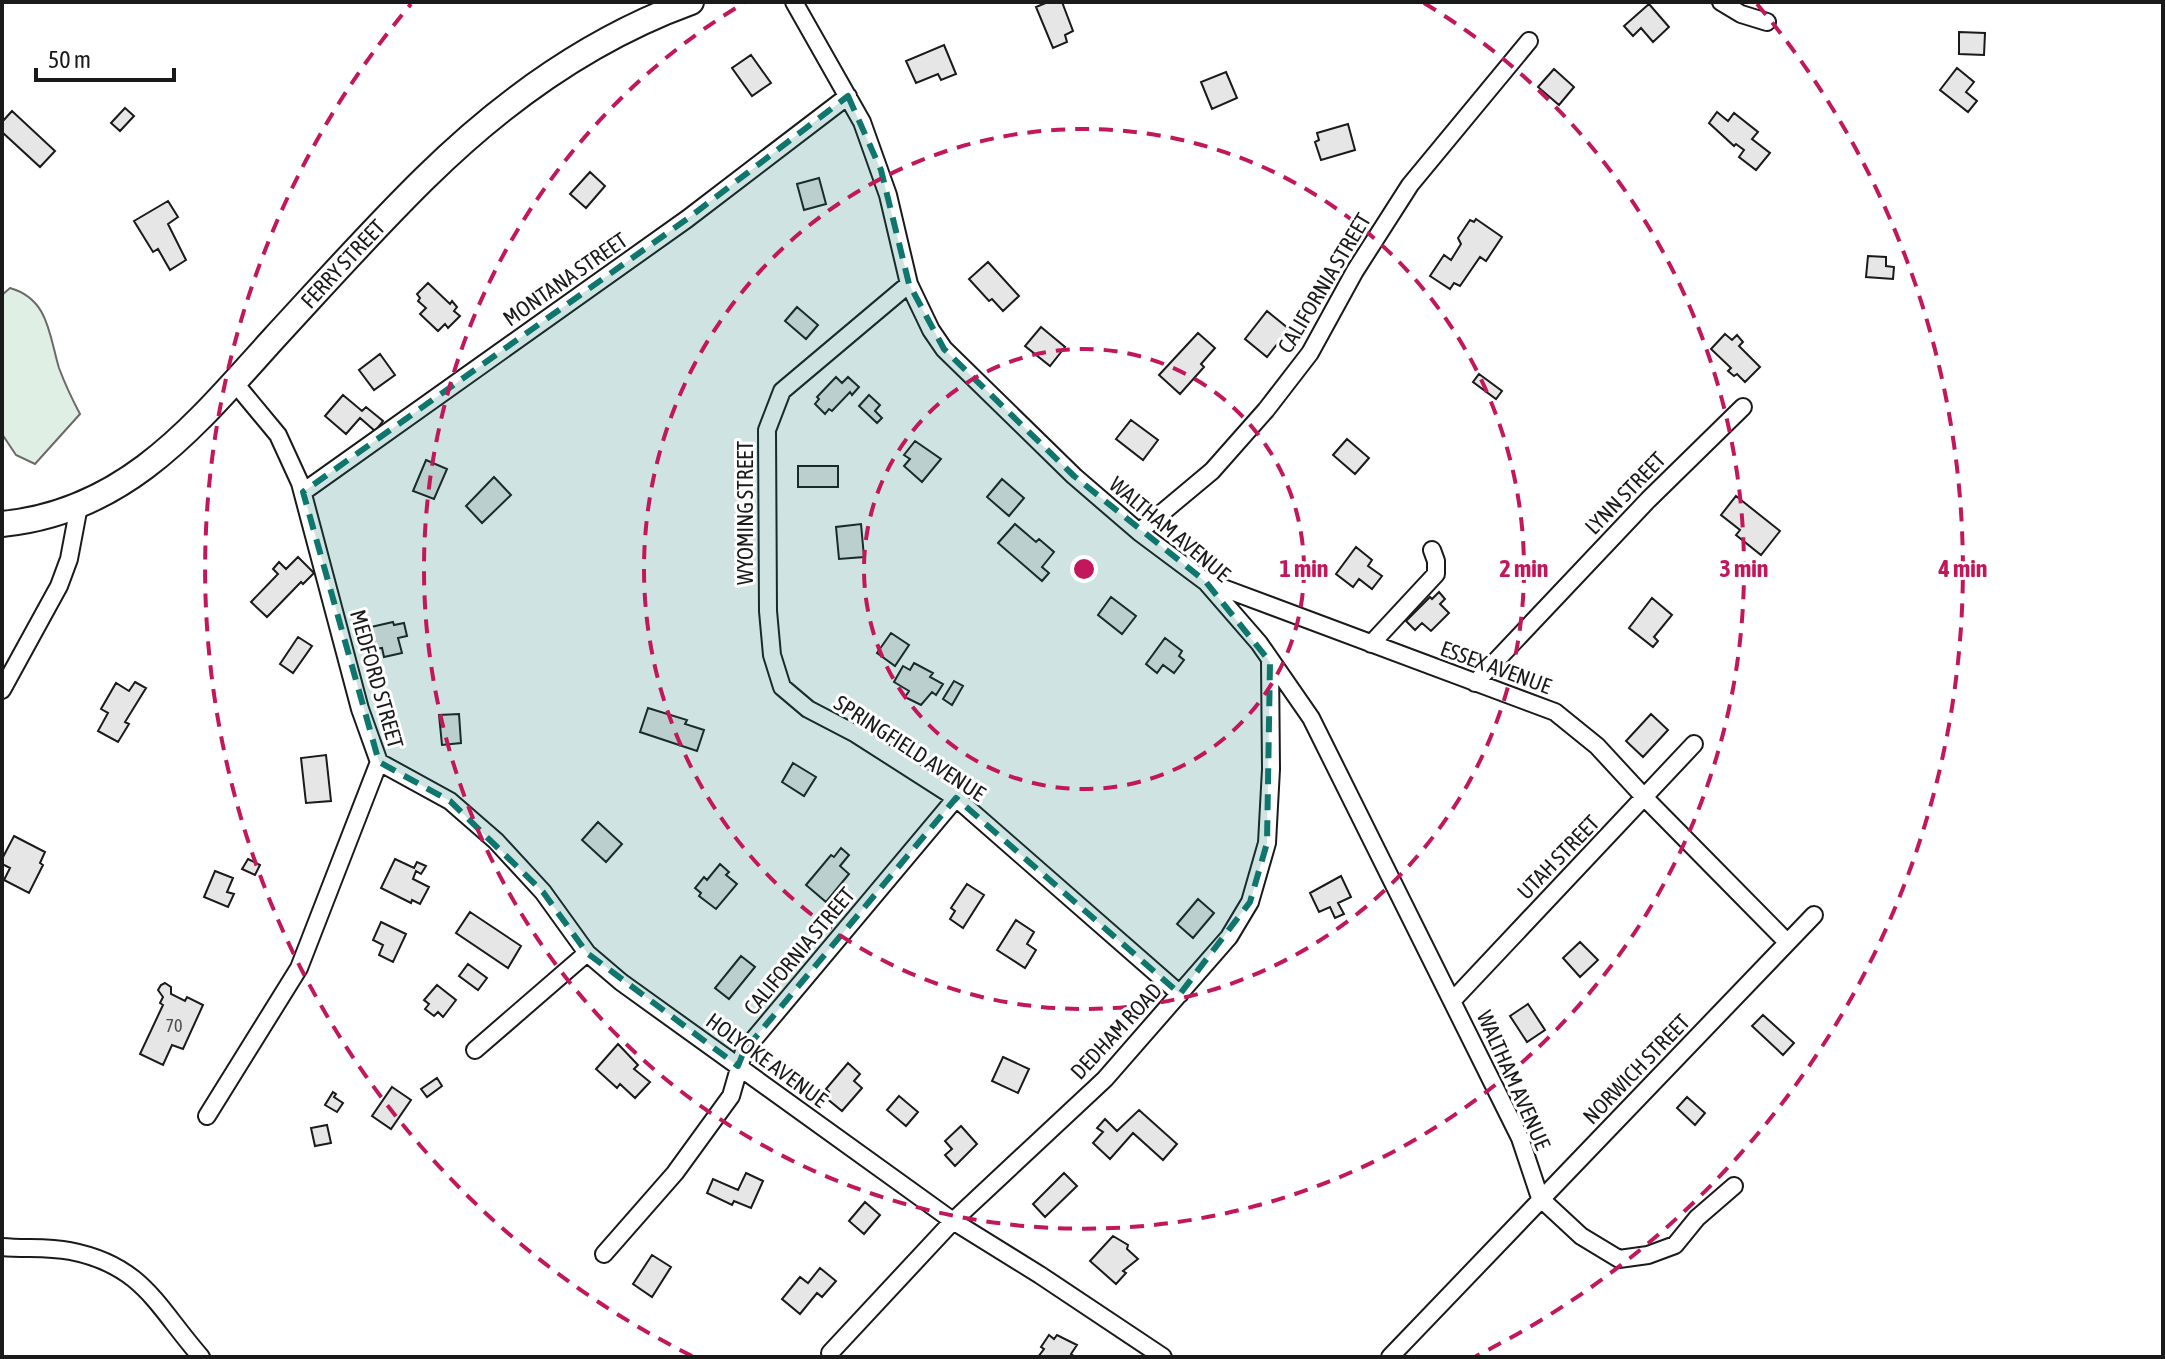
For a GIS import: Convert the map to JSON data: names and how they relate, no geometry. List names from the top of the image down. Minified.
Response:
{"streets":{"main road":["FERRY STREET"],"street":["MONTANA STREET","CALIFORNIA STREET","LYNN STREET","WYOMING STREET","WALTHAM AVENUE","ESSEX AVENUE","MEDFORD STREET","SPRINGFIELD AVENUE","UTAH STREET","DEDHAM ROAD","HOLYOKE AVENUE","NORWICH STREET"]},"crossings":[["FERRY STREET","MEDFORD STREET"],["MONTANA STREET","WALTHAM AVENUE"],["MONTANA STREET","MEDFORD STREET"],["CALIFORNIA STREET","WALTHAM AVENUE"],["CALIFORNIA STREET","SPRINGFIELD AVENUE"],["CALIFORNIA STREET","HOLYOKE AVENUE"],["LYNN STREET","ESSEX AVENUE"],["WYOMING STREET","WALTHAM AVENUE"],["WYOMING STREET","SPRINGFIELD AVENUE"],["WALTHAM AVENUE","ESSEX AVENUE"],["WALTHAM AVENUE","UTAH STREET"],["WALTHAM AVENUE","DEDHAM ROAD"],["WALTHAM AVENUE","NORWICH STREET"],["ESSEX AVENUE","UTAH STREET"],["ESSEX AVENUE","NORWICH STREET"],["MEDFORD STREET","HOLYOKE AVENUE"],["SPRINGFIELD AVENUE","DEDHAM ROAD"],["DEDHAM ROAD","HOLYOKE AVENUE"]],"house_numbers":["70"],"scale_bar":"50 m","rings":["1 min","2 min","3 min","4 min"]}
